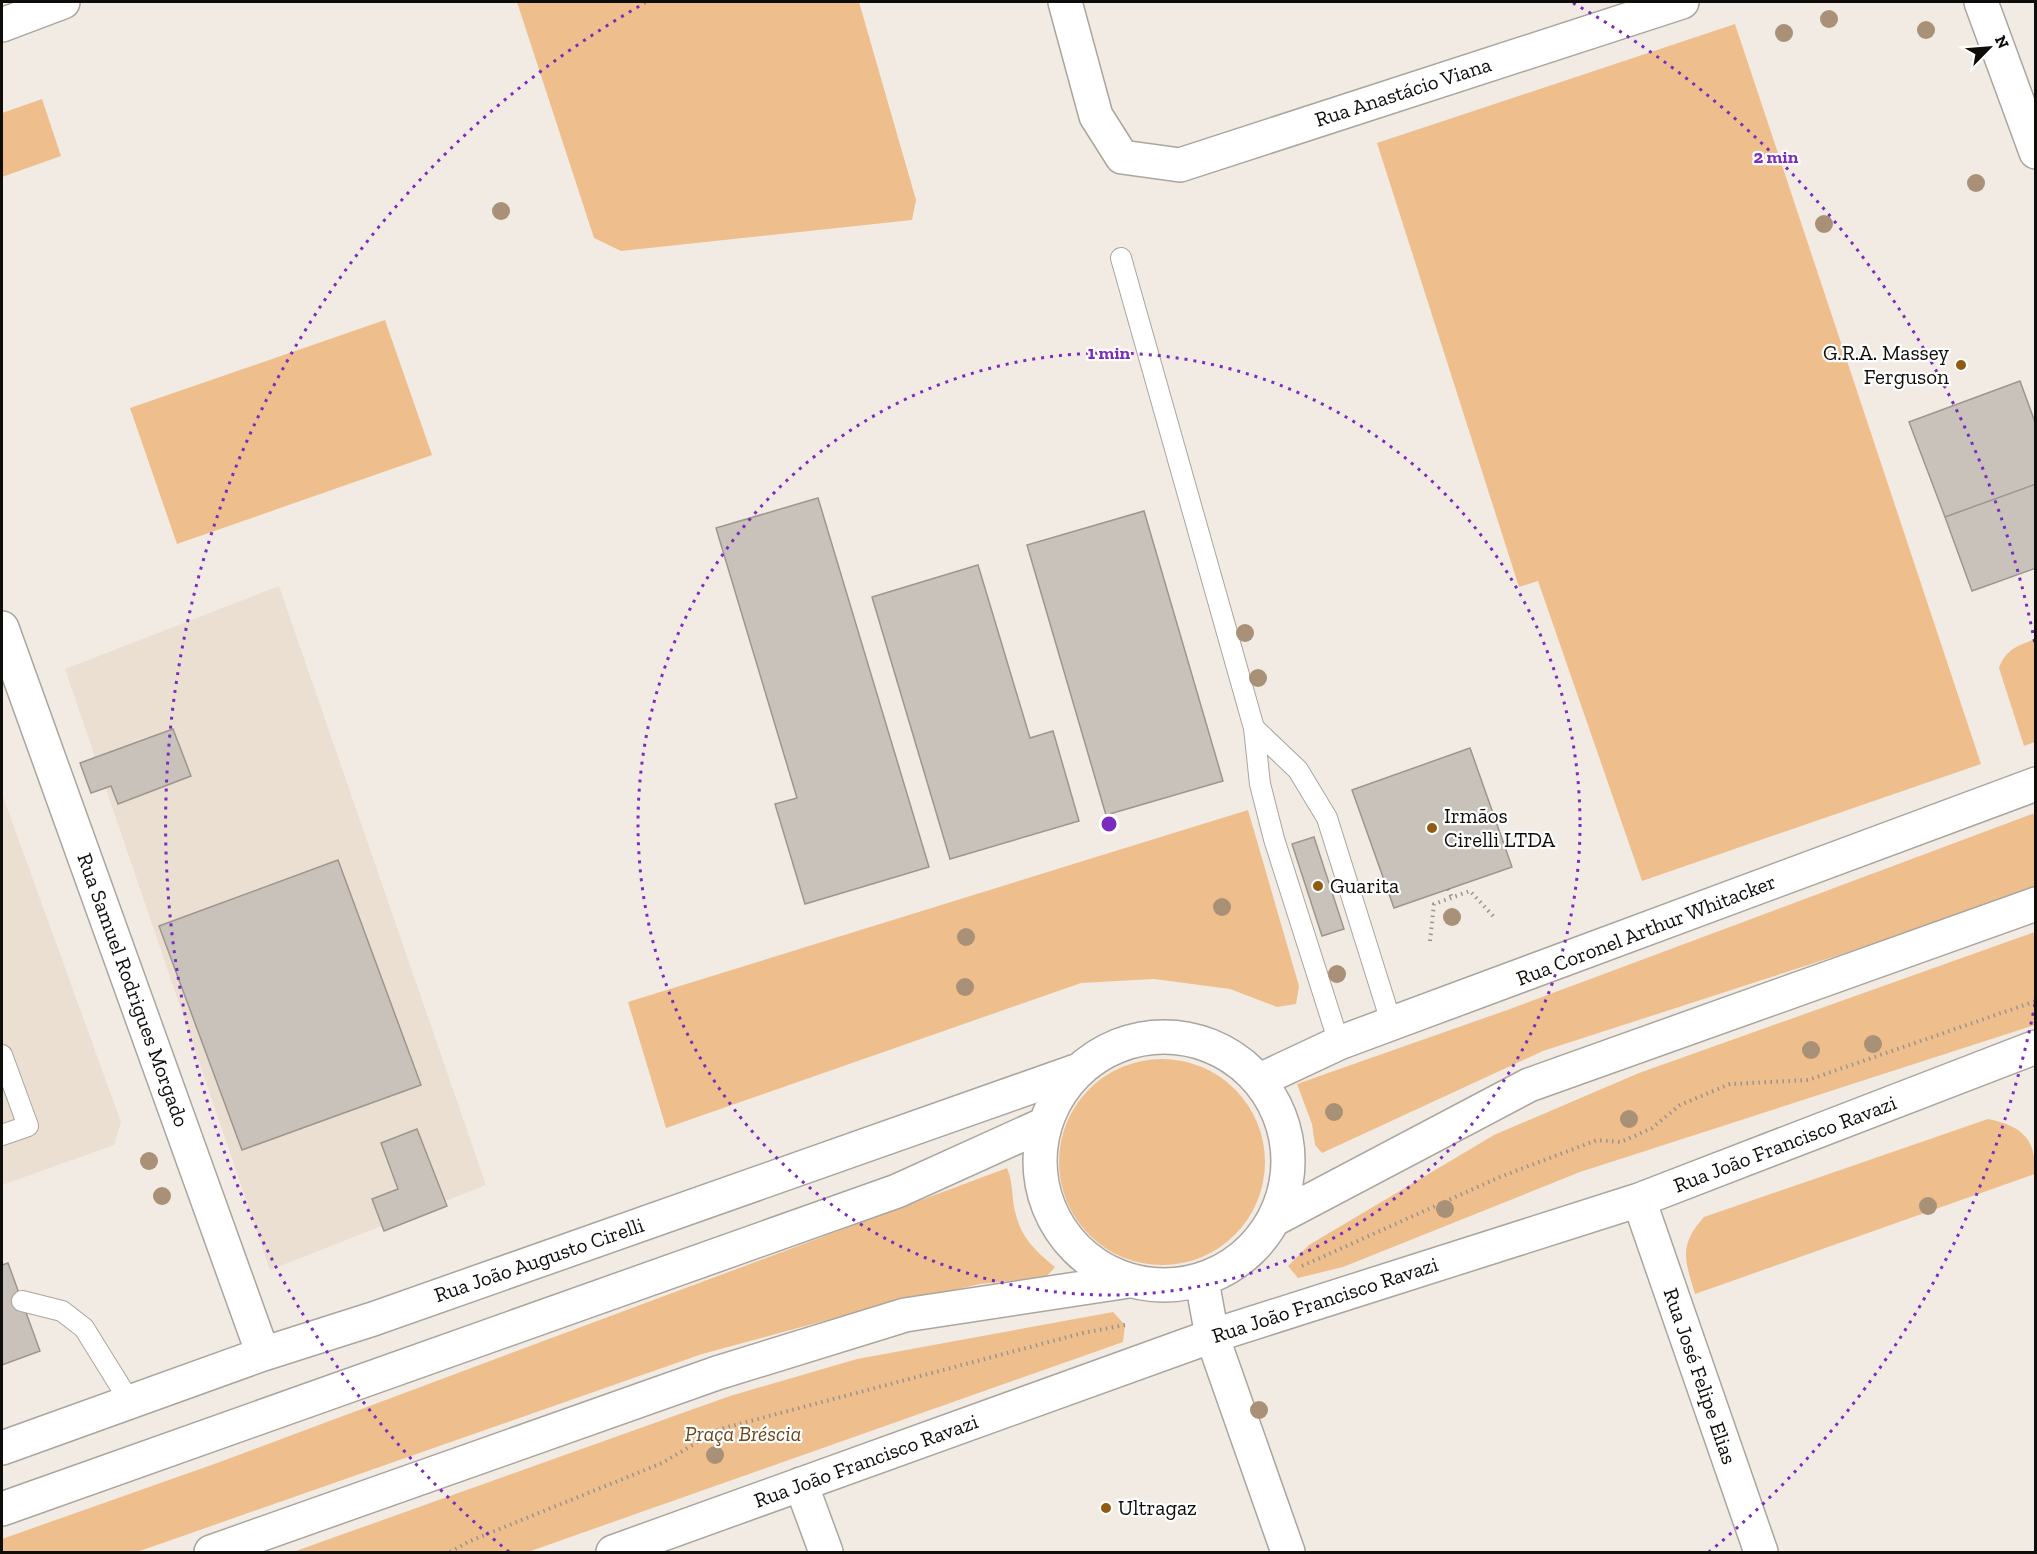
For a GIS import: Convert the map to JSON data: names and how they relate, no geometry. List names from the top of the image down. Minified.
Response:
{"streets":{"street":["Rua Anastácio Viana","Rua Coronel Arthur Whitacker","Rua Samuel Rodrigues Morgado","Rua João Francisco Ravazi","Rua João Augusto Cirelli","Rua José Felipe Elias"]},"crossings":[["Rua Samuel Rodrigues Morgado","Rua João Augusto Cirelli"],["Rua João Francisco Ravazi","Rua José Felipe Elias"]],"parks":["Praça Bréscia"],"places":["G.R.A. Massey Ferguson","Irmãos Cirelli LTDA","Guarita","Ultragaz"],"north":"top right","rings":["2 min","1 min"]}
